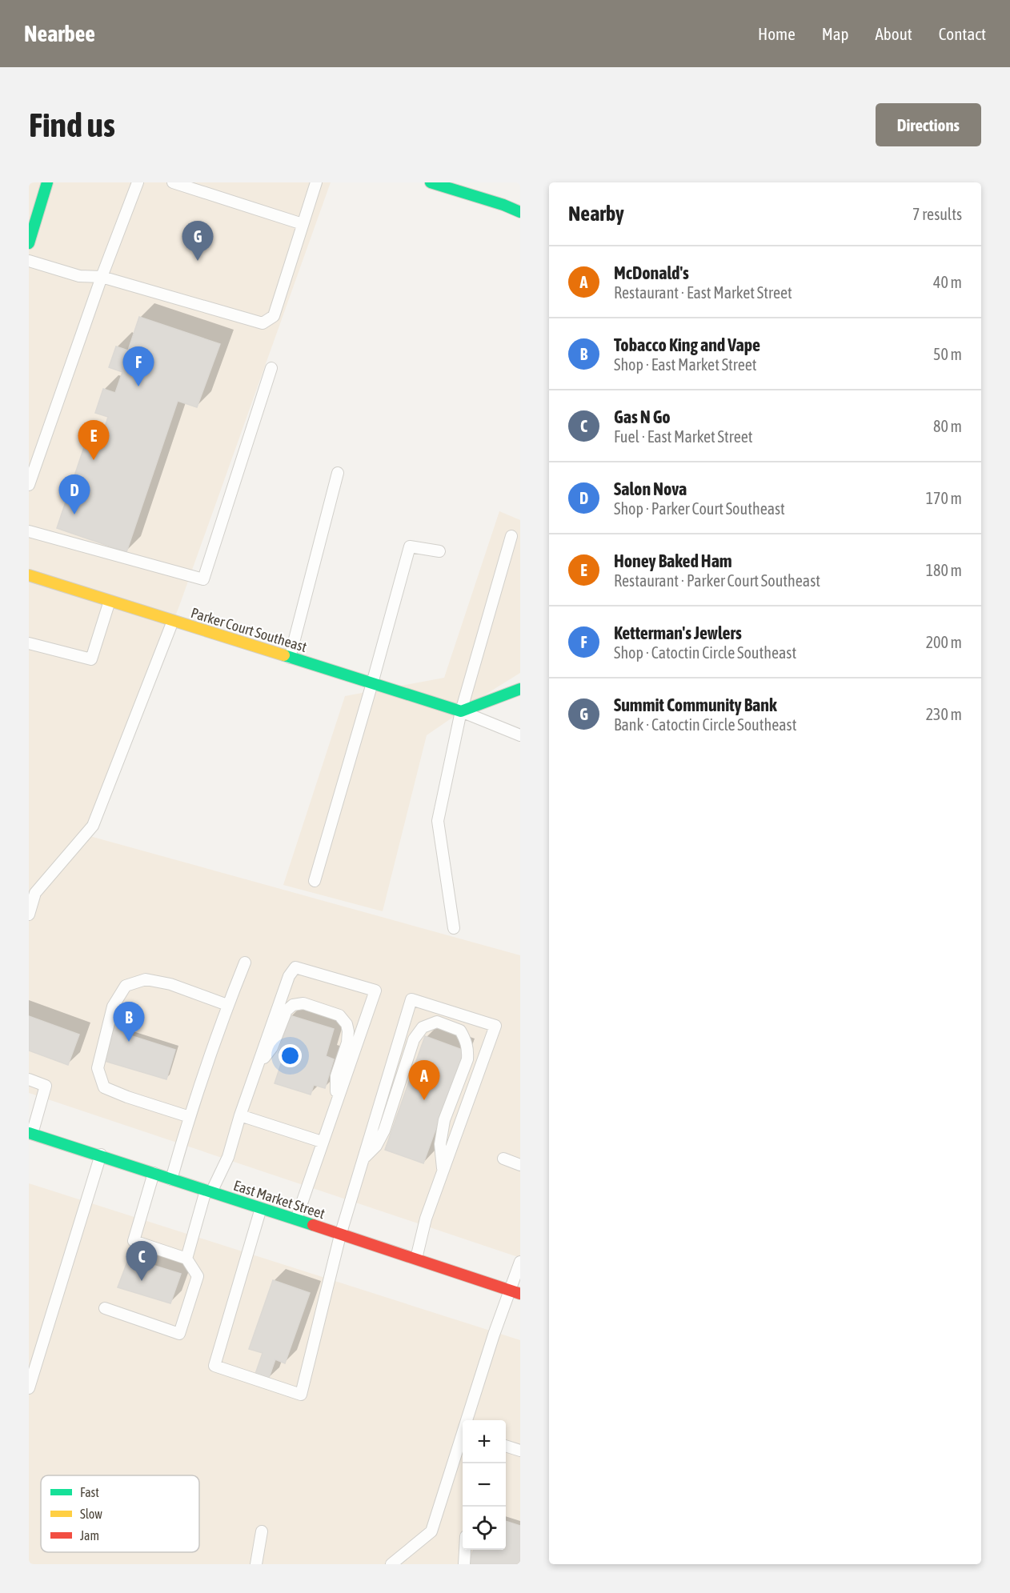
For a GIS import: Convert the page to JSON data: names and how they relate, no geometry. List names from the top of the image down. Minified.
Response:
{"streets":{"street":["Parker Court Southeast","East Market Street"]},"legend":["Fast","Slow","Jam"],"page":{"header":"Nearbee","nav":["Home","Map","About","Contact"],"buttons":"Directions","title":"Find us","heading":["Nearby","7 results"],"pins":["G","F","E","D","B","A","C"],"list":[{"mark":"A","name":"McDonald's","note":"Restaurant · East Market Street","value":"40 m"},{"mark":"B","name":"Tobacco King and Vape","note":"Shop · East Market Street","value":"50 m"},{"mark":"C","name":"Gas N Go","note":"Fuel · East Market Street","value":"80 m"},{"mark":"D","name":"Salon Nova","note":"Shop · Parker Court Southeast","value":"170 m"},{"mark":"E","name":"Honey Baked Ham","note":"Restaurant · Parker Court Southeast","value":"180 m"},{"mark":"F","name":"Ketterman's Jewlers","note":"Shop · Catoctin Circle Southeast","value":"200 m"},{"mark":"G","name":"Summit Community Bank","note":"Bank · Catoctin Circle Southeast","value":"230 m"}],"map_buttons":["+","−"]}}
